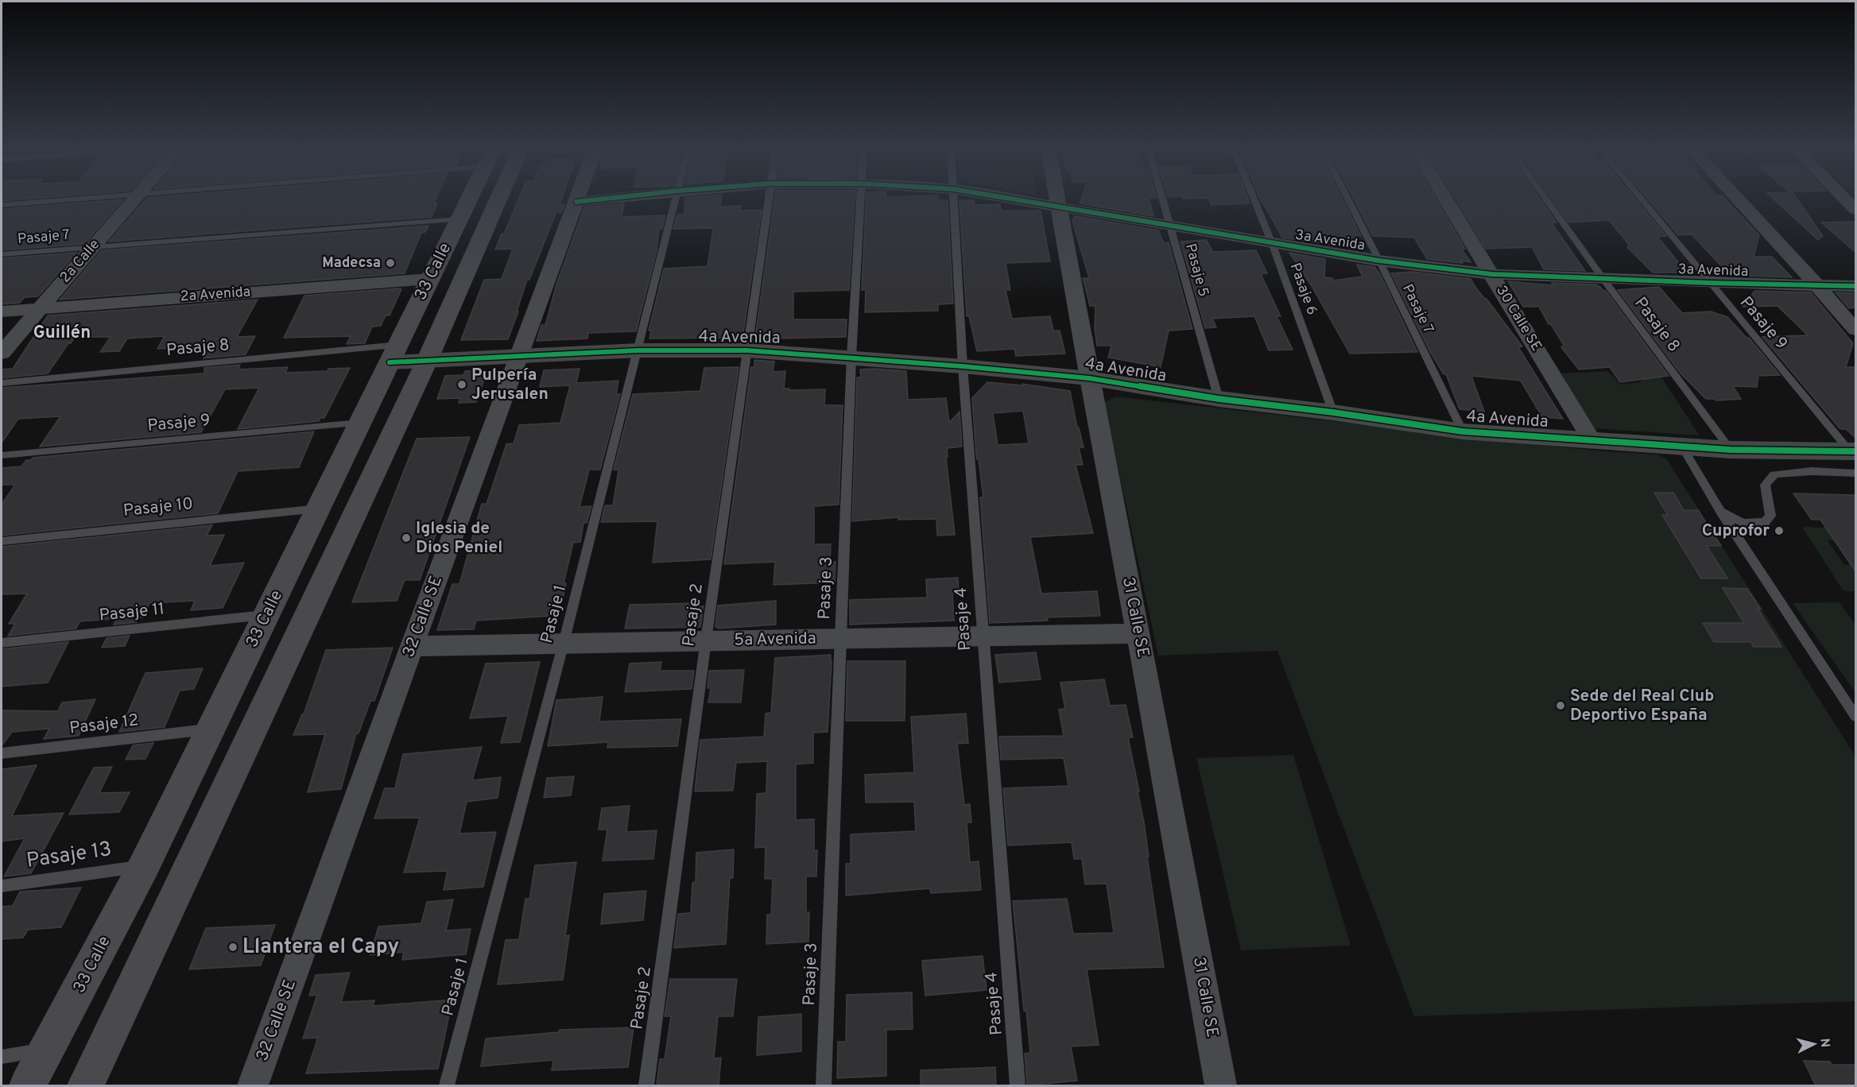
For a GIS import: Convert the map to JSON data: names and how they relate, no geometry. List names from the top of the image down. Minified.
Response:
{"streets":{"main road":["33 Calle"],"street":["3a Avenida","2a Calle","2a Avenida","30 Calle SE","4a Avenida","32 Calle SE","31 Calle SE","5a Avenida"],"lane":["Pasaje 7","Pasaje 5","Pasaje 6","Pasaje 9","Pasaje 8","Pasaje 10","Pasaje 3","Pasaje 11","Pasaje 1","Pasaje 2","Pasaje 4","Pasaje 12","Pasaje 13"]},"crossings":[["Pasaje 7","3a Avenida"],["Pasaje 7","2a Calle"],["Pasaje 7","33 Calle"],["Pasaje 7","4a Avenida"],["3a Avenida","Pasaje 5"],["3a Avenida","Pasaje 6"],["3a Avenida","30 Calle SE"],["3a Avenida","Pasaje 9"],["3a Avenida","Pasaje 8"],["3a Avenida","32 Calle SE"],["3a Avenida","31 Calle SE"],["2a Calle","2a Avenida"],["Pasaje 5","4a Avenida"],["33 Calle","2a Avenida"],["33 Calle","Pasaje 9"],["33 Calle","Pasaje 8"],["33 Calle","4a Avenida"],["33 Calle","Pasaje 10"],["33 Calle","Pasaje 11"],["33 Calle","Pasaje 12"],["33 Calle","Pasaje 13"],["Pasaje 6","4a Avenida"],["30 Calle SE","4a Avenida"],["Pasaje 9","4a Avenida"],["Pasaje 8","4a Avenida"],["4a Avenida","Pasaje 3"],["4a Avenida","Pasaje 1"],["4a Avenida","Pasaje 2"],["4a Avenida","32 Calle SE"],["4a Avenida","31 Calle SE"],["4a Avenida","Pasaje 4"],["Pasaje 3","5a Avenida"],["Pasaje 1","5a Avenida"],["Pasaje 2","5a Avenida"],["32 Calle SE","5a Avenida"],["31 Calle SE","5a Avenida"],["Pasaje 4","5a Avenida"]],"districts":["Guillén"],"places":["Madecsa","Pulpería Jerusalen","Cuprofor","Iglesia de Dios Peniel","Sede del Real Club Deportivo España","Llantera el Capy"],"north":"right"}
